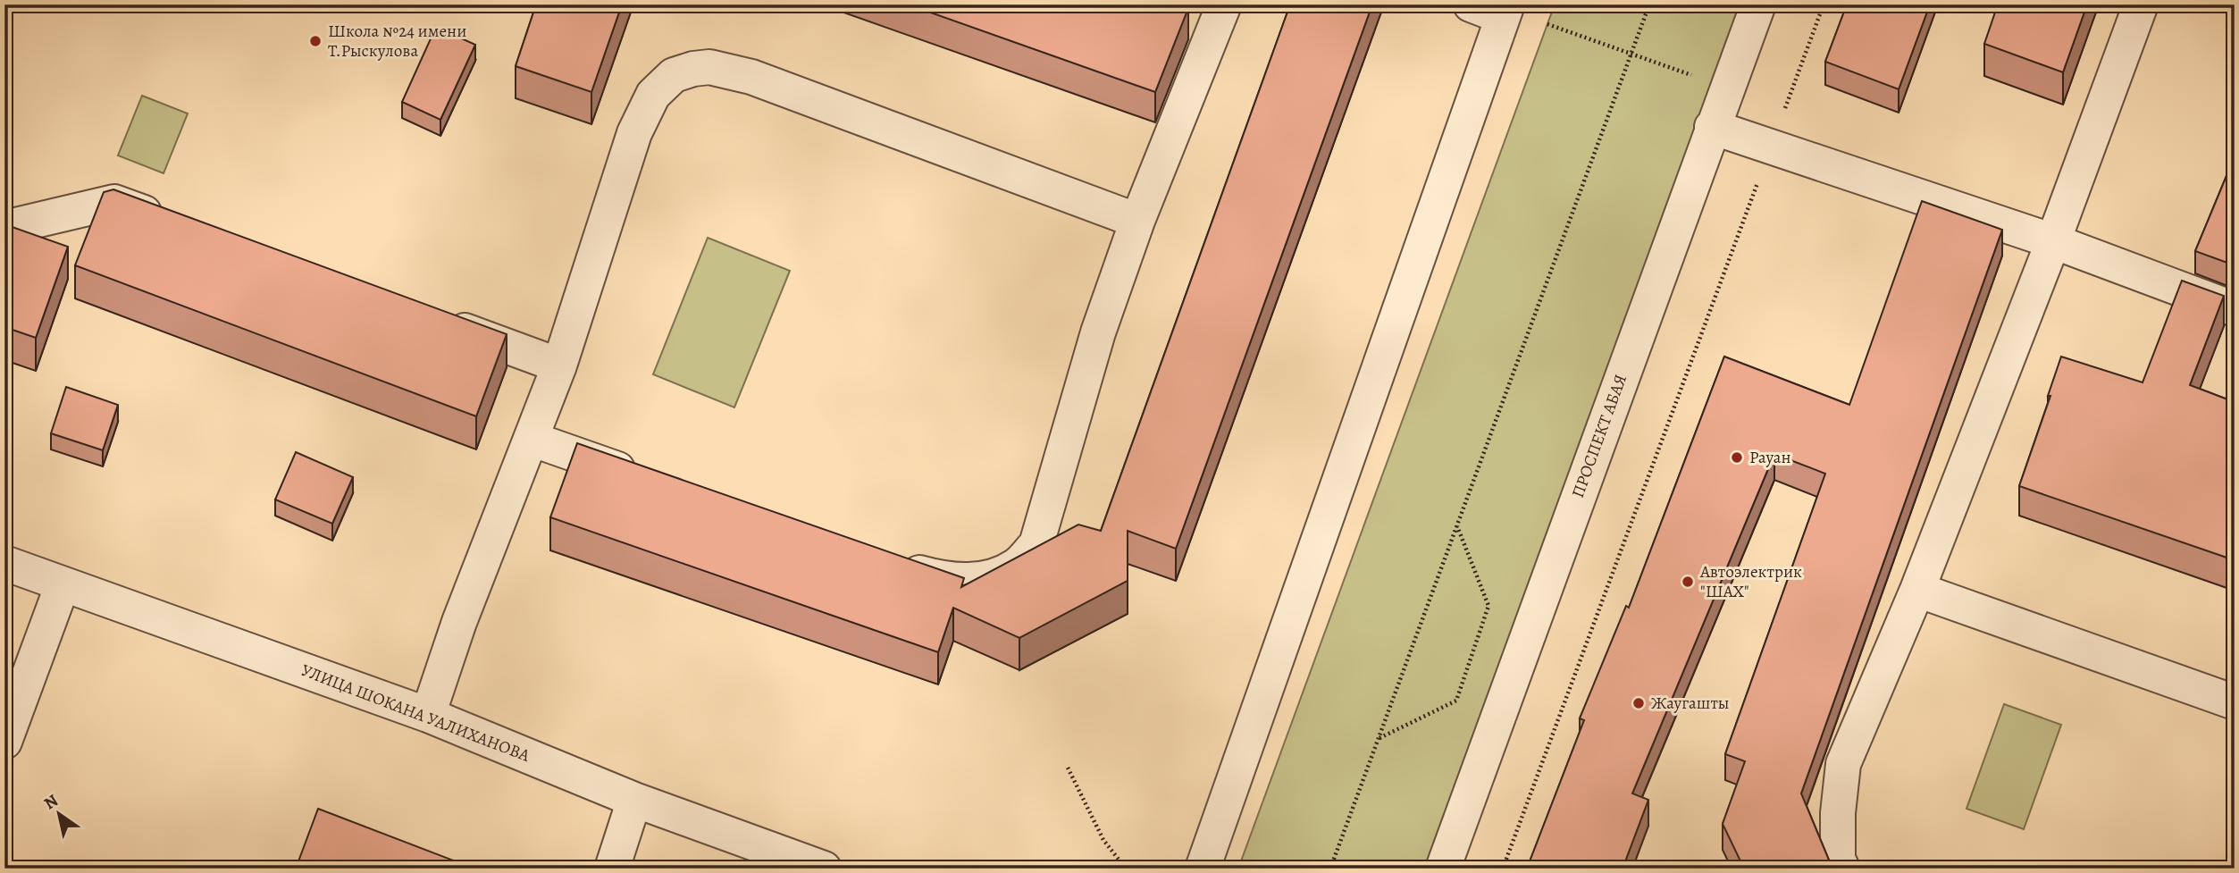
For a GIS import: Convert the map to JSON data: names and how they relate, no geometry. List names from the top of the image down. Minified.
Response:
{"streets":{"street":["ПРОСПЕКТ АБАЯ","УЛИЦА ШОКАНА УАЛИХАНОВА"]},"places":["Школа №24 имени Т.Рыскулова","Рауан","Автоэлектрик \"ШАХ\"","Жаугашты"],"north":"top left"}
